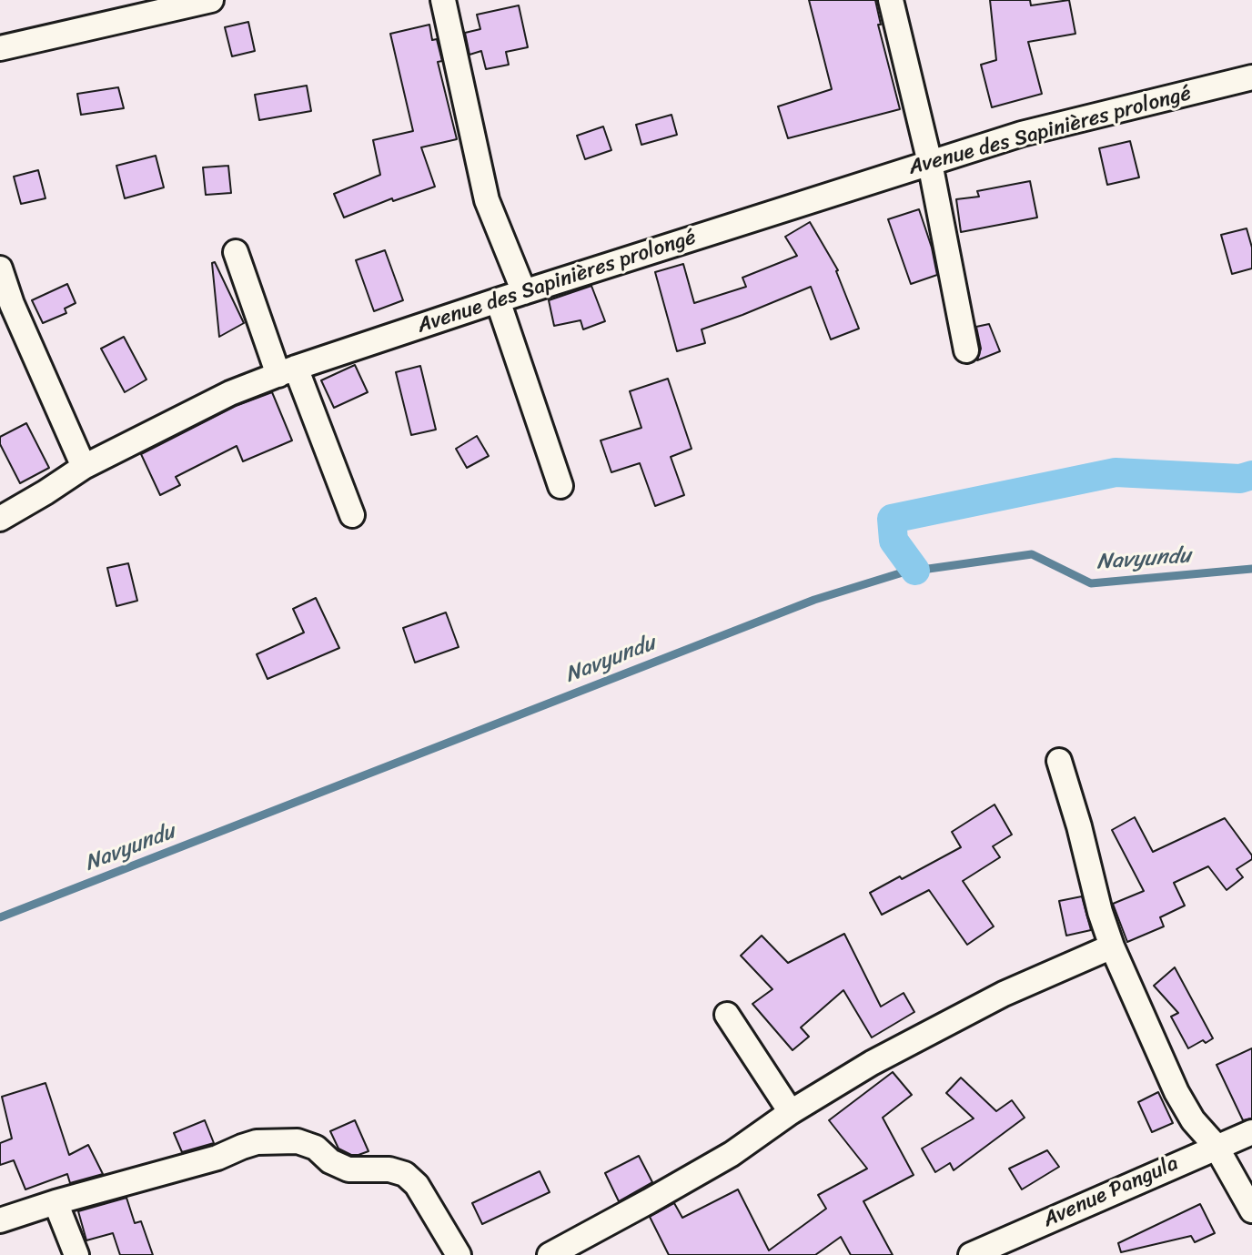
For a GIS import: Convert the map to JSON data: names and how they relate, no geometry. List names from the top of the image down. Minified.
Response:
{"streets":{"street":["Avenue des Sapinières prolongé","Avenue Pangula"]},"water":["Navyundu"]}
